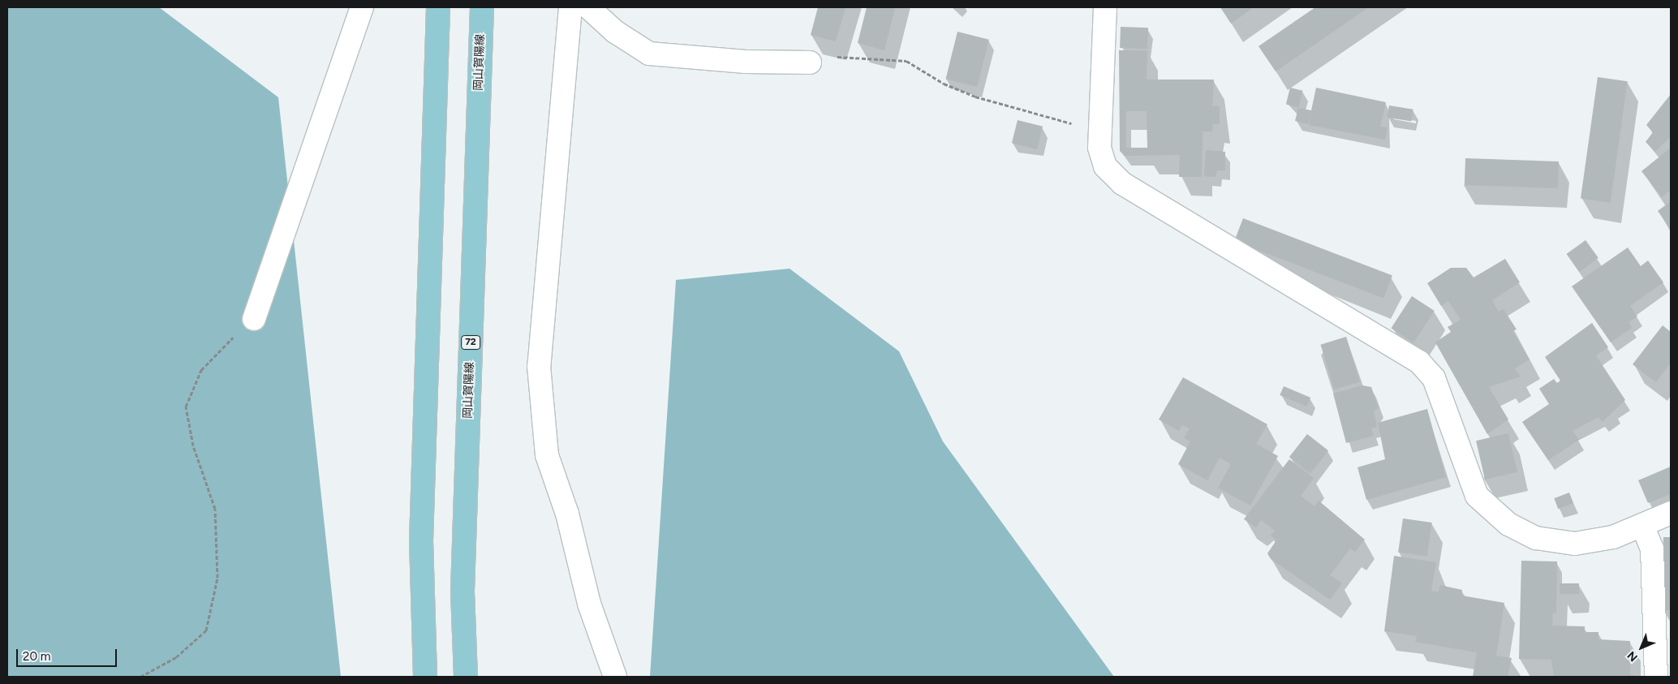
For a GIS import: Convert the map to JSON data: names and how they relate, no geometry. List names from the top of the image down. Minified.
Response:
{"streets":{"main road":["岡山賀陽線","72"]},"scale_bar":"20 m","north":"bottom left"}
